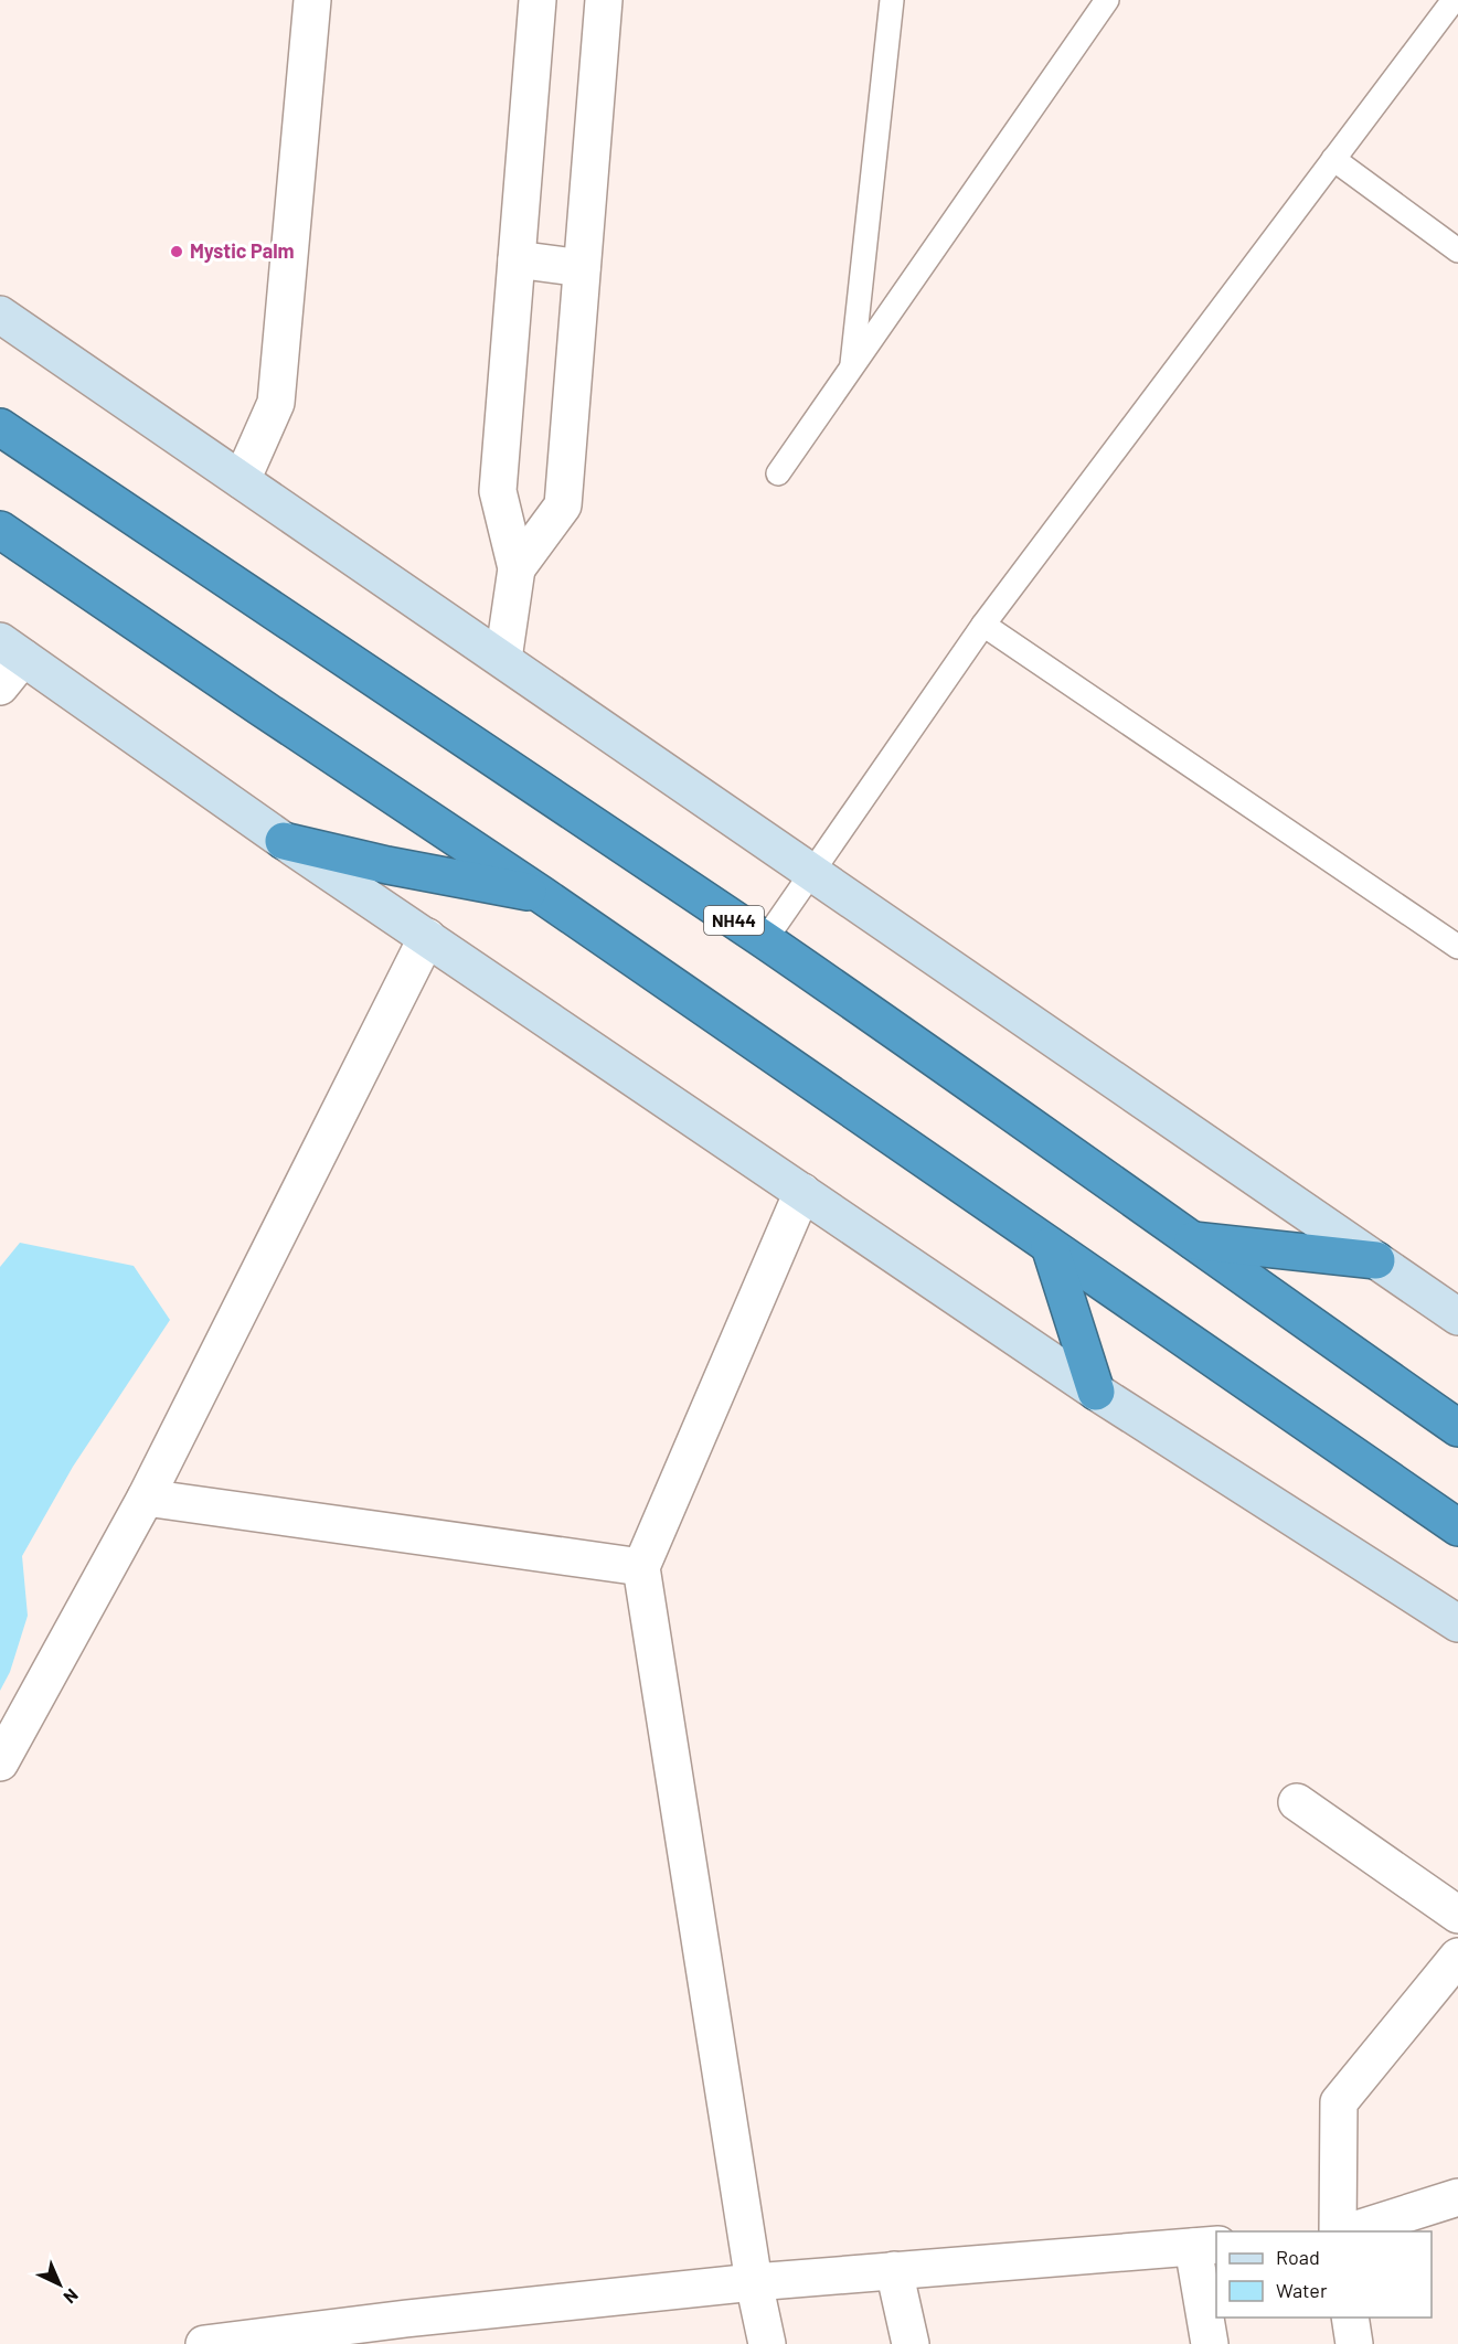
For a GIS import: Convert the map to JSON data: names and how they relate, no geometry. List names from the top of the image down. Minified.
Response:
{"streets":{"highway":["NH44"]},"places":["Mystic Palm"],"legend":["Road","Water"],"north":"bottom right"}
